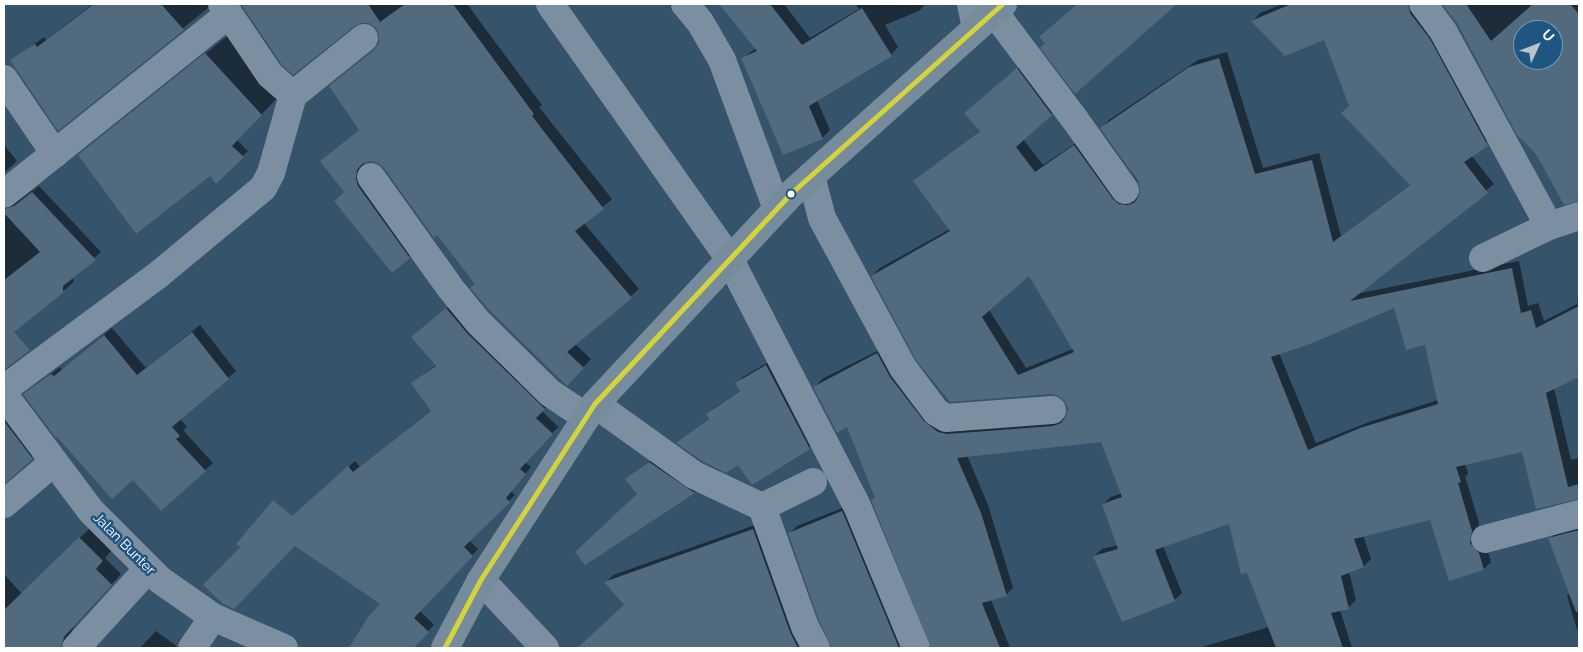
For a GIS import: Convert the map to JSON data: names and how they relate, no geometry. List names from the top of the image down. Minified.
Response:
{"streets":{"street":["Jalan Bunter"]},"north":"top right"}
